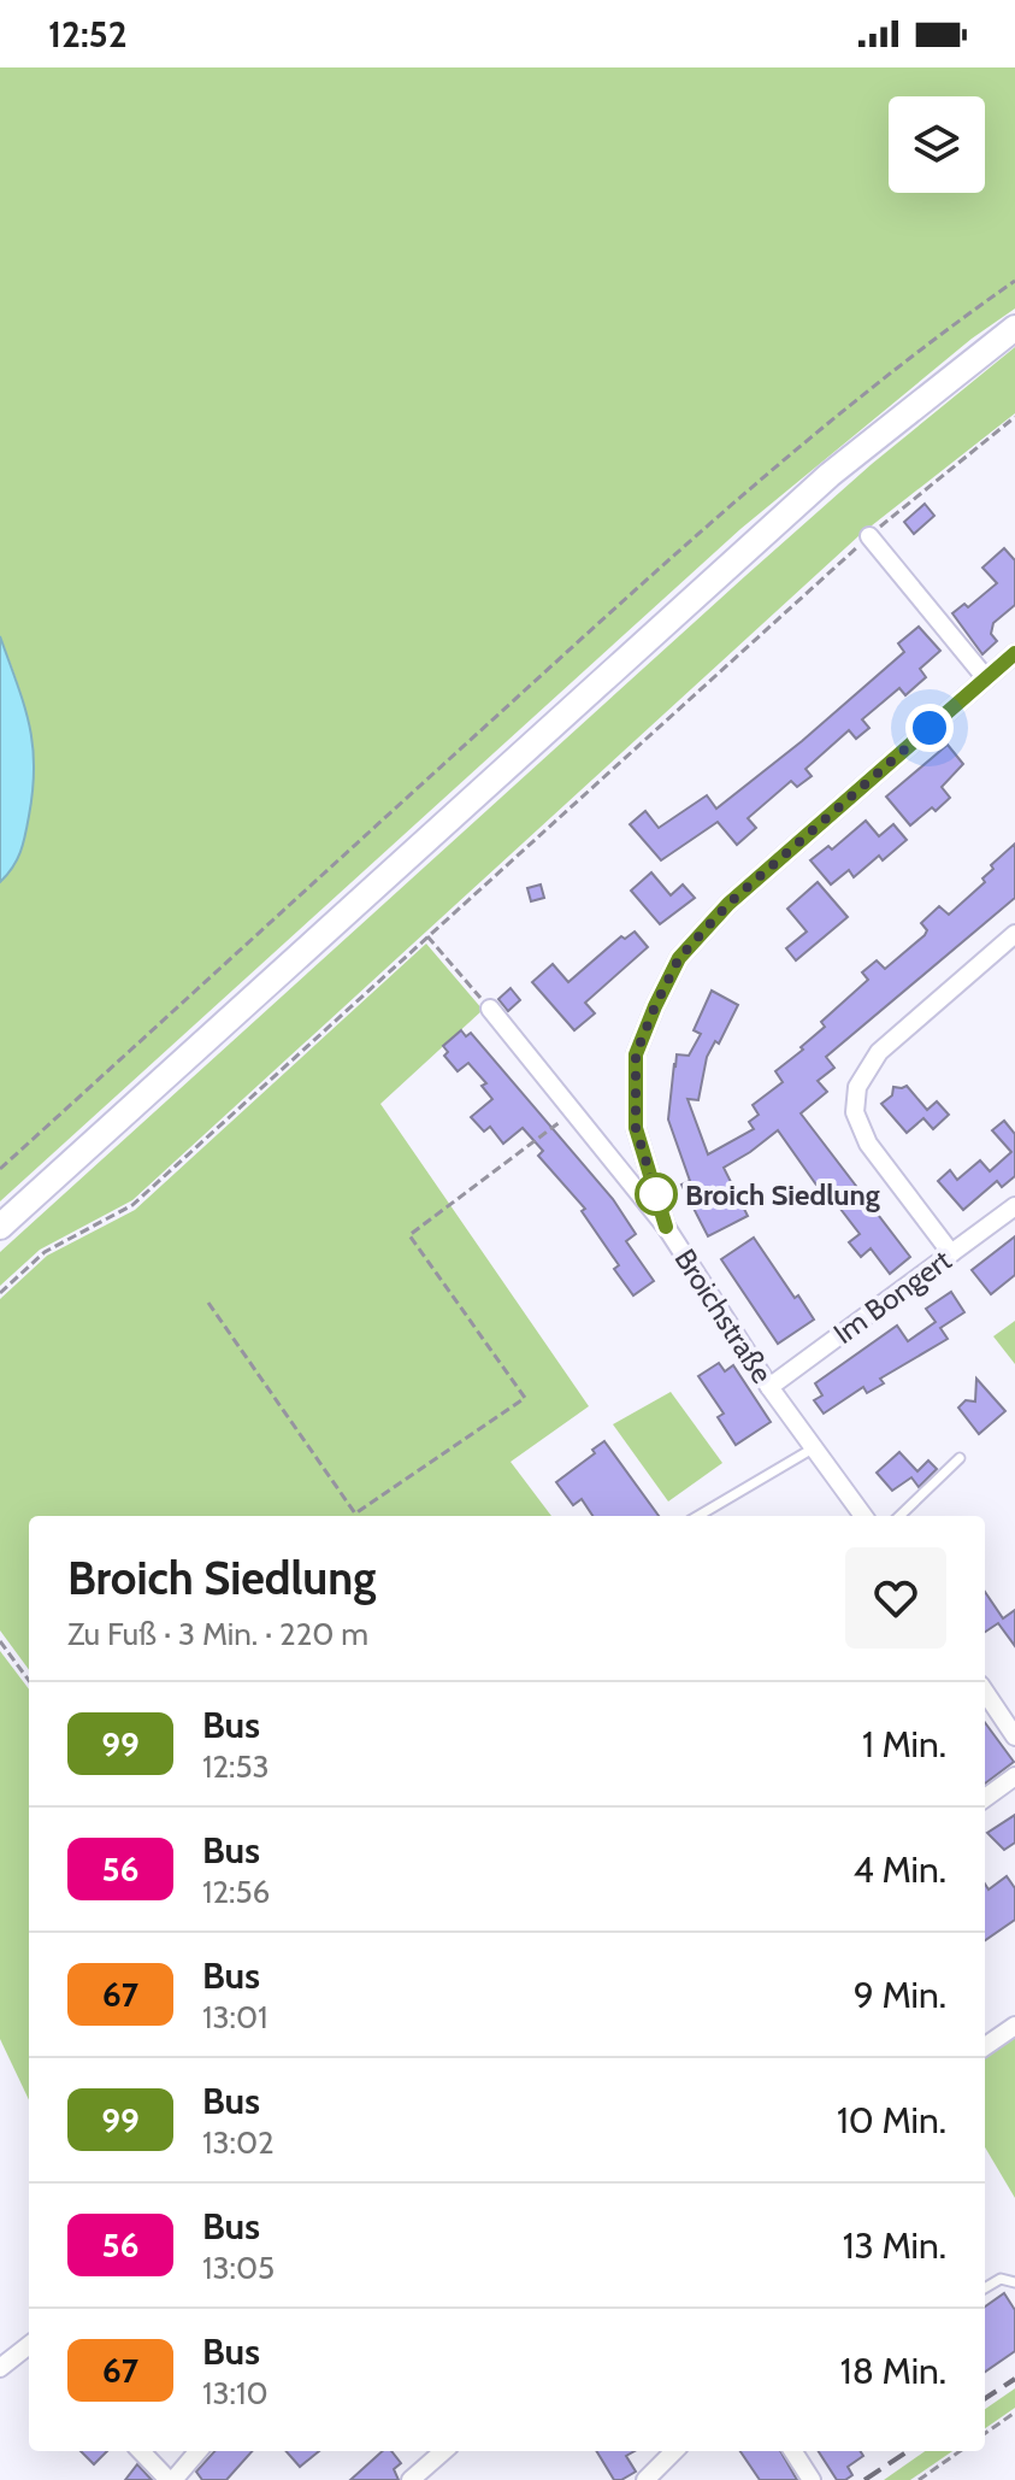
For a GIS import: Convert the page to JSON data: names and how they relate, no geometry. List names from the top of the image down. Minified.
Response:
{"streets":{"street":["Im Bongert","Broichstraße"]},"crossings":[["Im Bongert","Broichstraße"]],"places":["Broich Siedlung"],"lines":["bus line 99"],"page":{"status":"12:52","heading":["Broich Siedlung","Zu Fuß · 3 Min. · 220 m"],"list":[{"mark":"99","name":"Bus","note":"12:53","value":"1 Min."},{"mark":"56","name":"Bus","note":"12:56","value":"4 Min."},{"mark":"67","name":"Bus","note":"13:01","value":"9 Min."},{"mark":"99","name":"Bus","note":"13:02","value":"10 Min."},{"mark":"56","name":"Bus","note":"13:05","value":"13 Min."},{"mark":"67","name":"Bus","note":"13:10","value":"18 Min."}]}}
